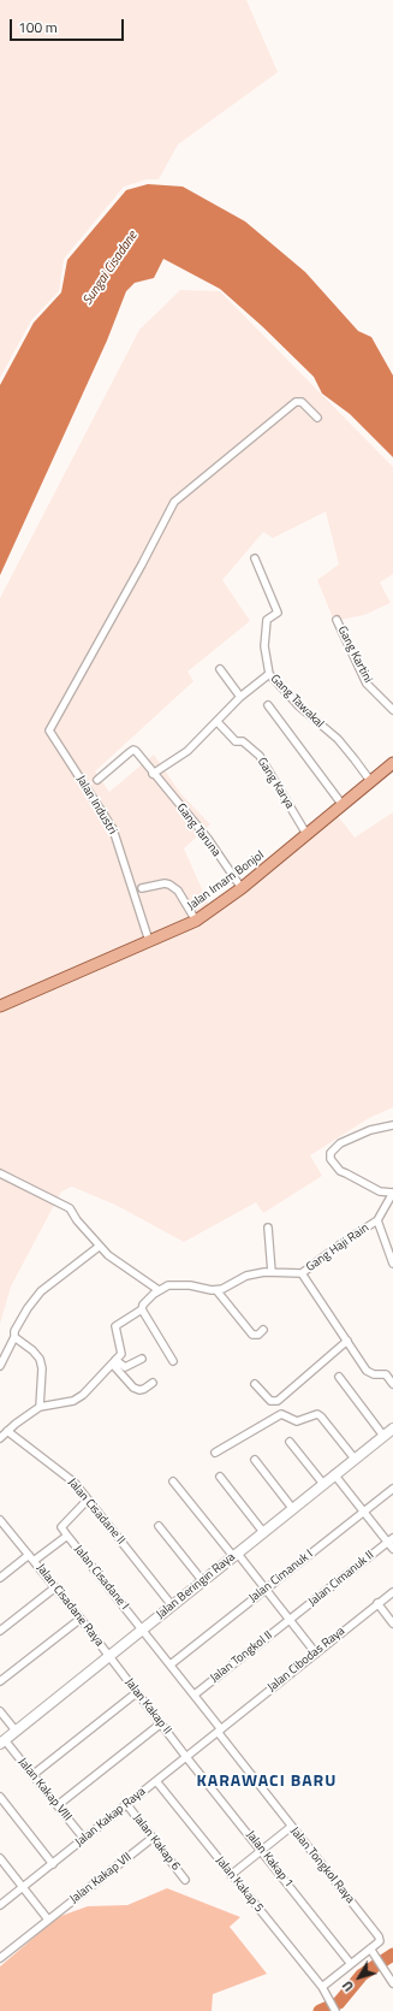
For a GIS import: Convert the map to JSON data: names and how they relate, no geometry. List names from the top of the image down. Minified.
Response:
{"streets":{"main road":["Jalan Imam Bonjol"],"street":["Gang Kartini","Gang Tawakal","Gang Karya","Jalan Industri","Gang Taruna","Gang Haji Rain","Jalan Cisadane II","Jalan Cimanuk I","Jalan Cisadane I","Jalan Cimanuk II","Jalan Beringin Raya","Jalan Cisadane Raya","Jalan Tongkol II","Jalan Cibodas Raya","Jalan Kakap II","Jalan Kakap VIII","Jalan Kakap Raya","Jalan Kakap 6","Jalan Kakap 1","Jalan Tongkol Raya","Jalan Kakap VII","Jalan Kakap 5"]},"crossings":[["Gang Tawakal","Jalan Imam Bonjol"],["Gang Karya","Jalan Imam Bonjol"],["Jalan Industri","Jalan Imam Bonjol"],["Gang Taruna","Jalan Imam Bonjol"],["Jalan Cisadane II","Jalan Beringin Raya"],["Jalan Cimanuk I","Jalan Tongkol Raya"],["Jalan Cisadane I","Jalan Beringin Raya"],["Jalan Cisadane I","Jalan Cisadane Raya"],["Jalan Cisadane I","Jalan Tongkol Raya"],["Jalan Cimanuk II","Jalan Tongkol II"],["Jalan Beringin Raya","Jalan Cisadane Raya"],["Jalan Beringin Raya","Jalan Kakap II"],["Jalan Beringin Raya","Jalan Kakap VIII"],["Jalan Beringin Raya","Jalan Tongkol Raya"],["Jalan Cisadane Raya","Jalan Kakap II"],["Jalan Tongkol II","Jalan Tongkol Raya"],["Jalan Cibodas Raya","Jalan Kakap Raya"],["Jalan Cibodas Raya","Jalan Tongkol Raya"],["Jalan Kakap II","Jalan Kakap Raya"],["Jalan Kakap II","Jalan Kakap 1"],["Jalan Kakap VIII","Jalan Kakap Raya"],["Jalan Kakap Raya","Jalan Kakap 6"],["Jalan Kakap Raya","Jalan Kakap 1"],["Jalan Kakap Raya","Jalan Tongkol Raya"],["Jalan Kakap Raya","Jalan Kakap 5"],["Jalan Kakap 6","Jalan Kakap VII"]],"districts":["KARAWACI BARU"],"water":["Sungai Cisadane"],"scale_bar":"100 m","north":"bottom left"}
